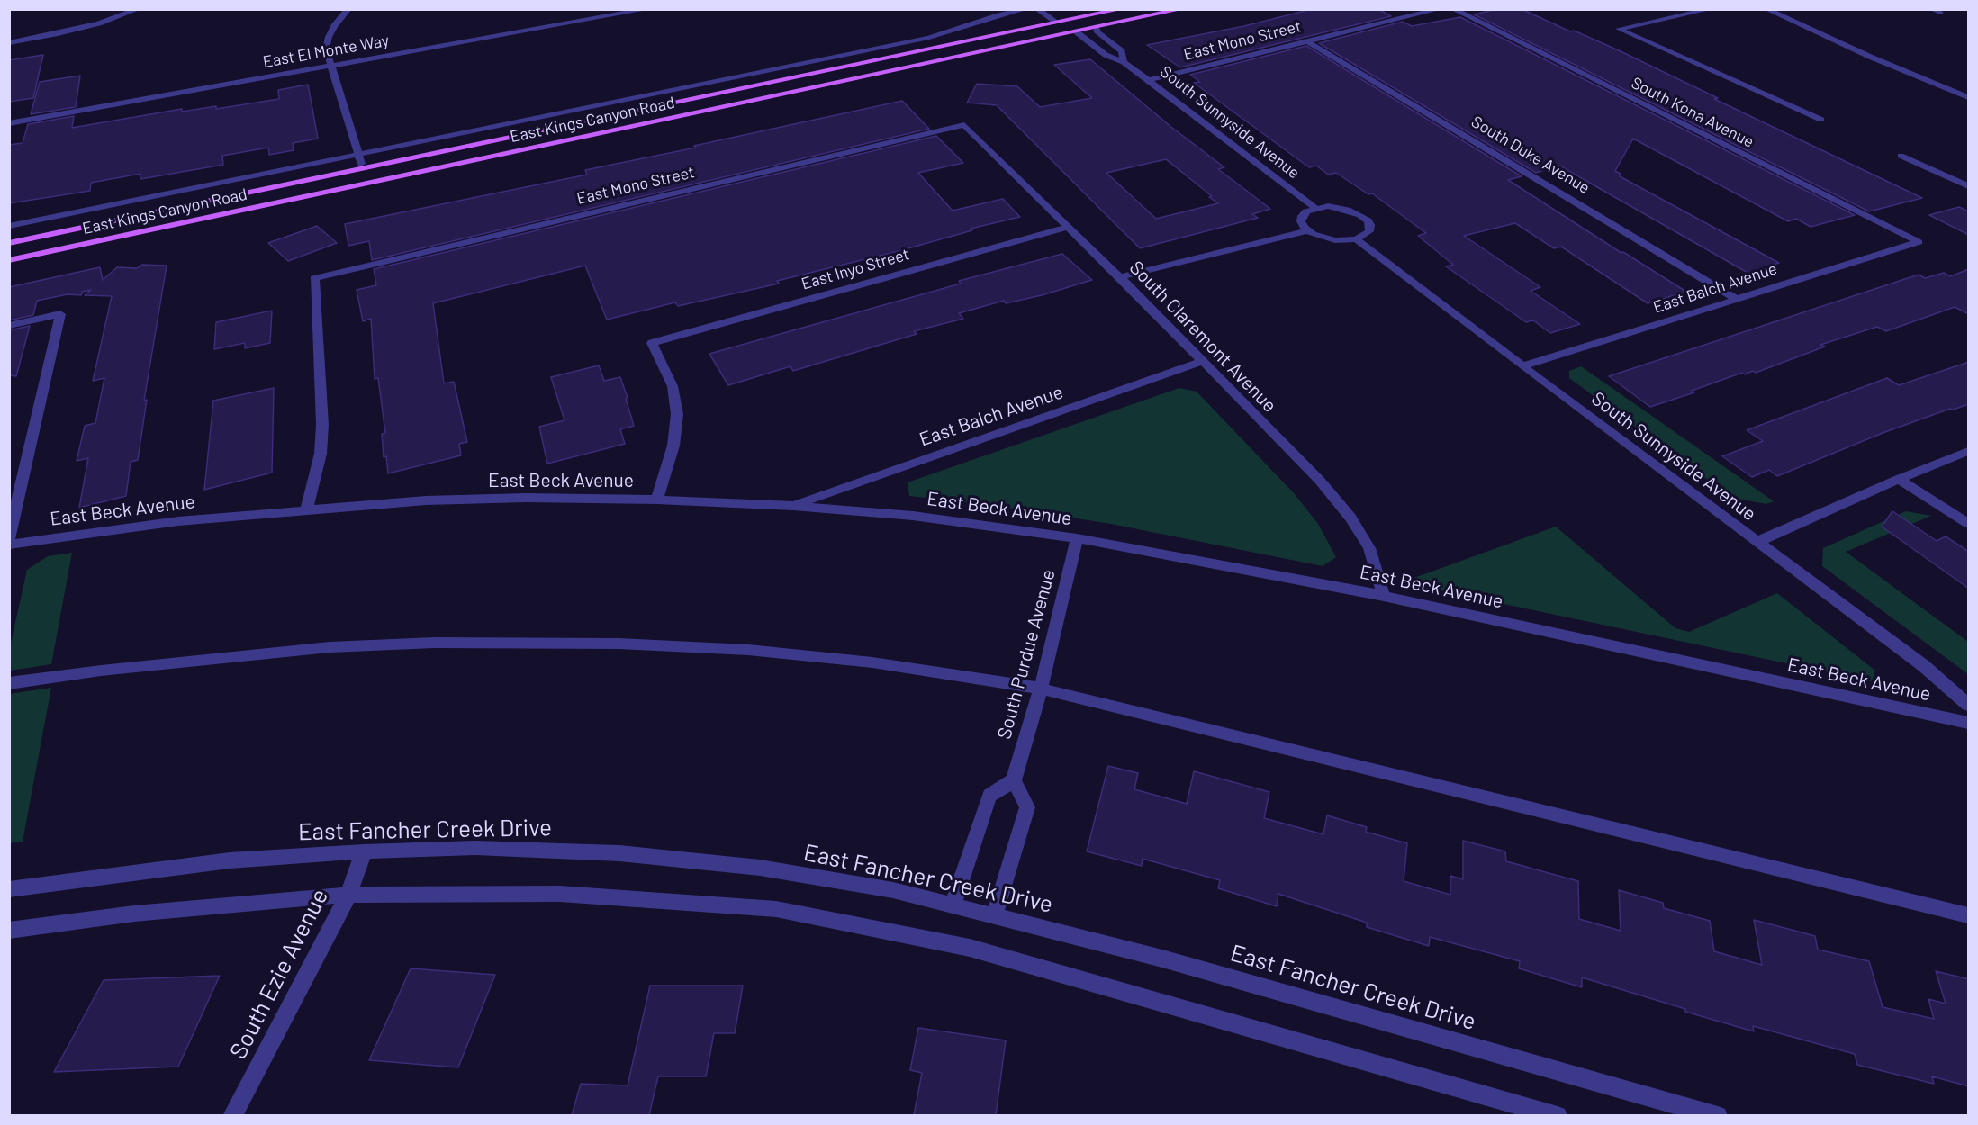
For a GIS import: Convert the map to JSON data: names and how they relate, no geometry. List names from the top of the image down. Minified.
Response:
{"streets":{"main road":["East Kings Canyon Road"],"street":["East Mono Street","East El Monte Way","South Kona Avenue","South Sunnyside Avenue","South Duke Avenue","East Inyo Street","East Balch Avenue","South Claremont Avenue","East Beck Avenue","South Purdue Avenue","East Fancher Creek Drive","South Ezie Avenue"]},"crossings":[["East Mono Street","South Sunnyside Avenue"],["East Mono Street","South Duke Avenue"],["East Mono Street","South Claremont Avenue"],["East Mono Street","East Beck Avenue"],["South Kona Avenue","East Balch Avenue"],["East Kings Canyon Road","South Sunnyside Avenue"],["South Sunnyside Avenue","East Balch Avenue"],["South Duke Avenue","East Balch Avenue"],["East Inyo Street","South Claremont Avenue"],["East Inyo Street","East Beck Avenue"],["East Balch Avenue","South Claremont Avenue"],["East Balch Avenue","East Beck Avenue"],["South Claremont Avenue","East Beck Avenue"],["East Beck Avenue","South Purdue Avenue"],["East Fancher Creek Drive","South Ezie Avenue"]]}
